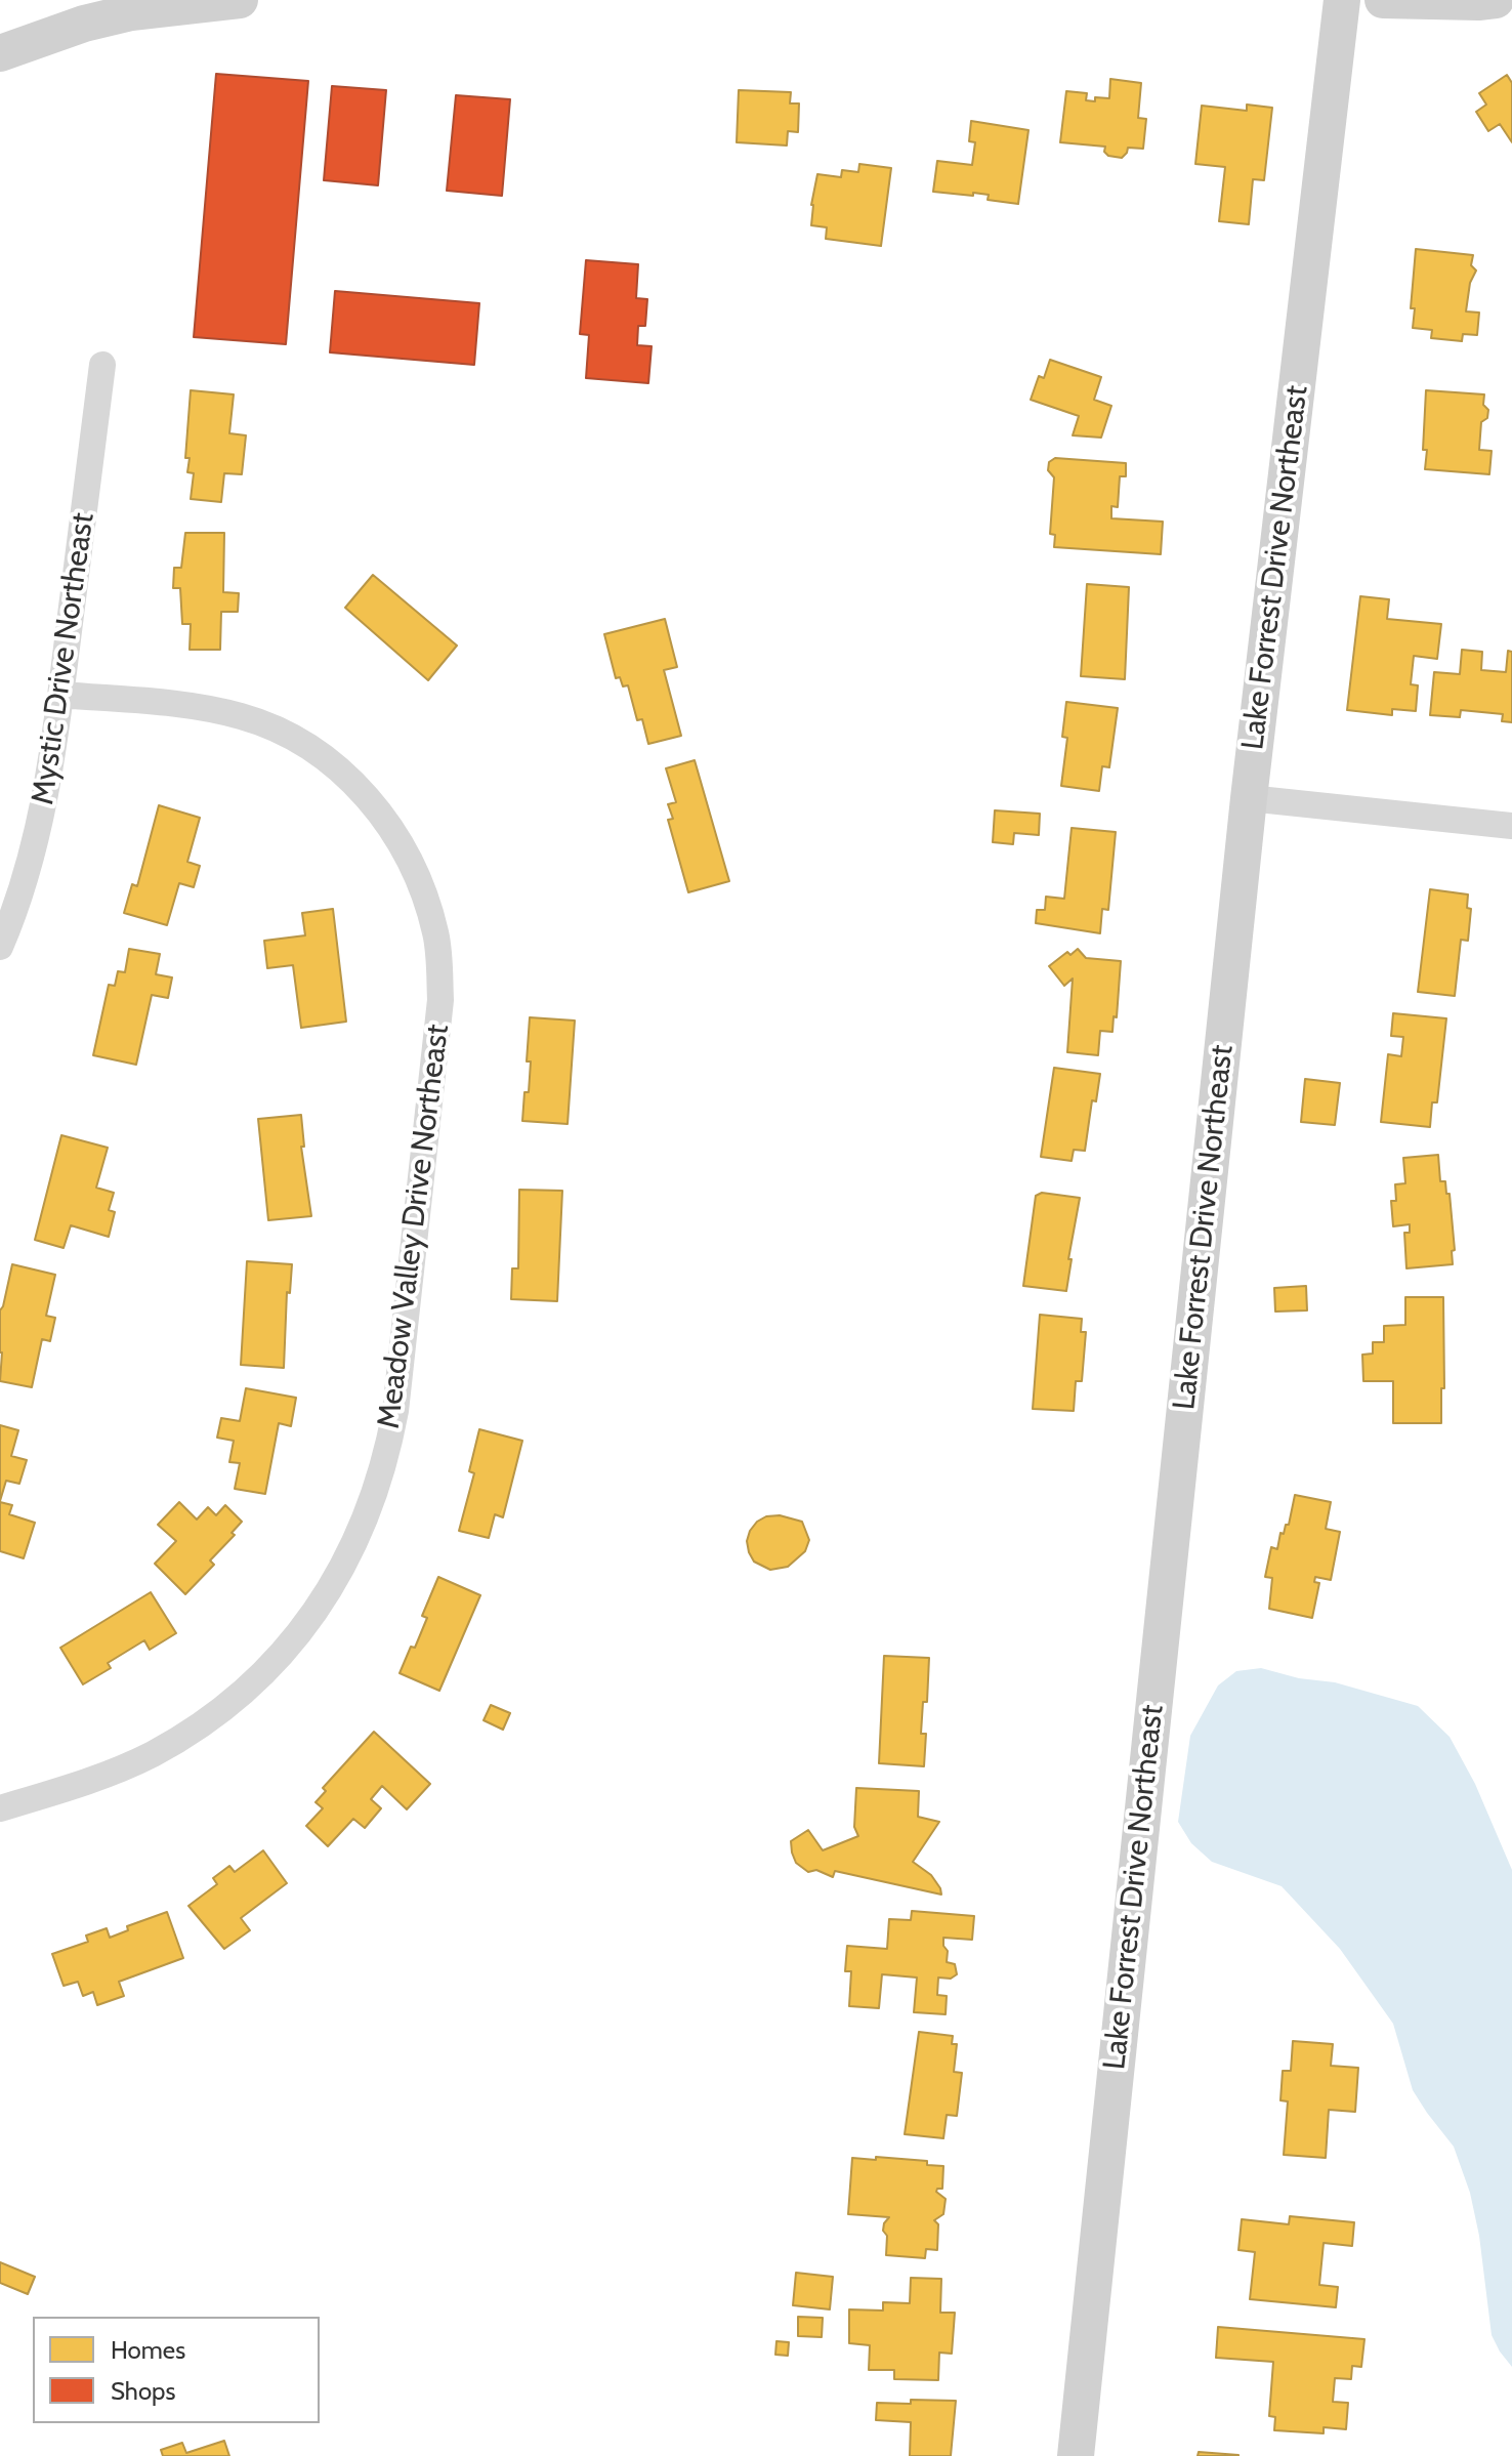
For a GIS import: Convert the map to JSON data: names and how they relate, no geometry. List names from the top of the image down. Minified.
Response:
{"streets":{"street":["Lake Forrest Drive Northeast","Mystic Drive Northeast","Meadow Valley Drive Northeast"]},"crossings":[["Mystic Drive Northeast","Meadow Valley Drive Northeast"]],"legend":["Homes","Shops"]}
